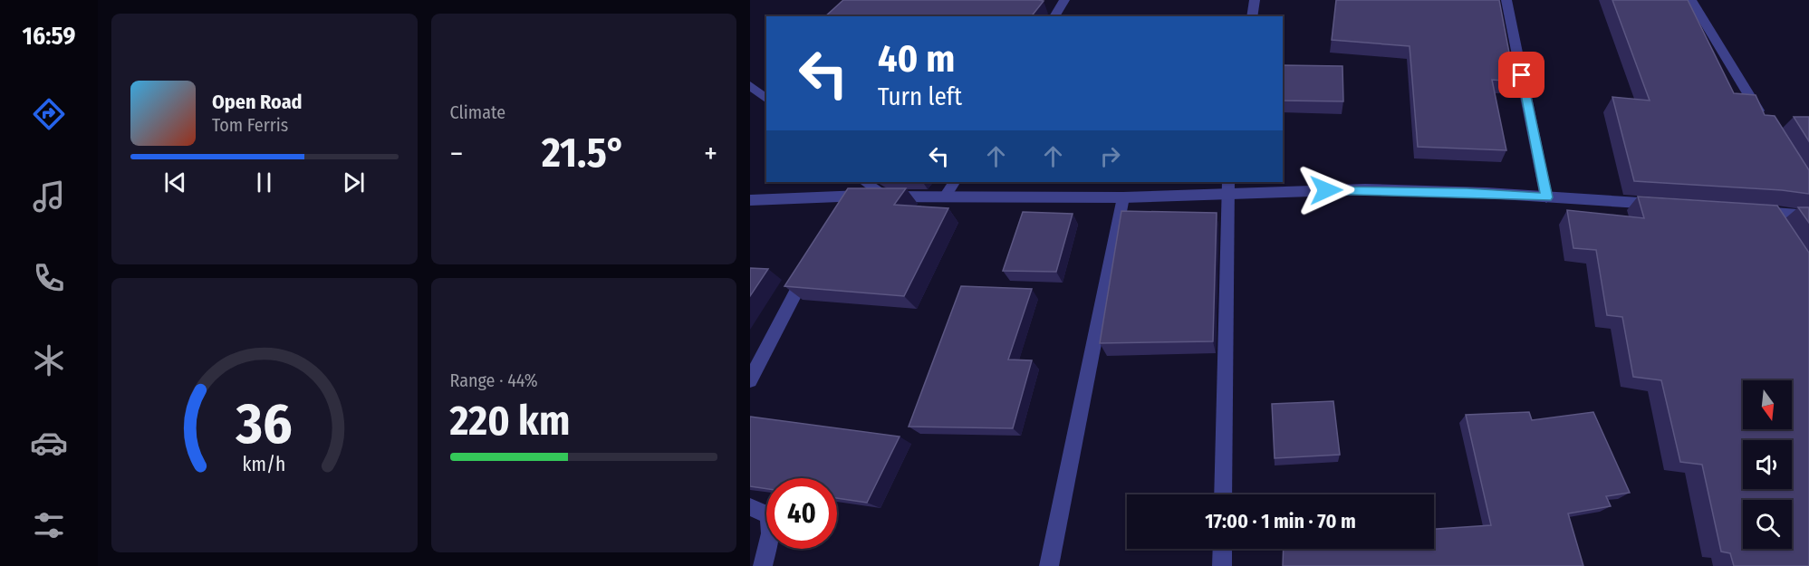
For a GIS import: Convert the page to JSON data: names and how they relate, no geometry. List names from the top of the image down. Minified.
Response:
{"north":"bottom","page":{"tabs":"16:59","tile":["Climate",["Range · 44%","220 km"]],"turn":["40 m","Turn left"],"song":["Open Road","Tom Ferris"],"heat":["−","21.5°","+"],"limit":"40","trip":"17:00 · 1 min · 70 m","gauge":["36","km/h"]}}
